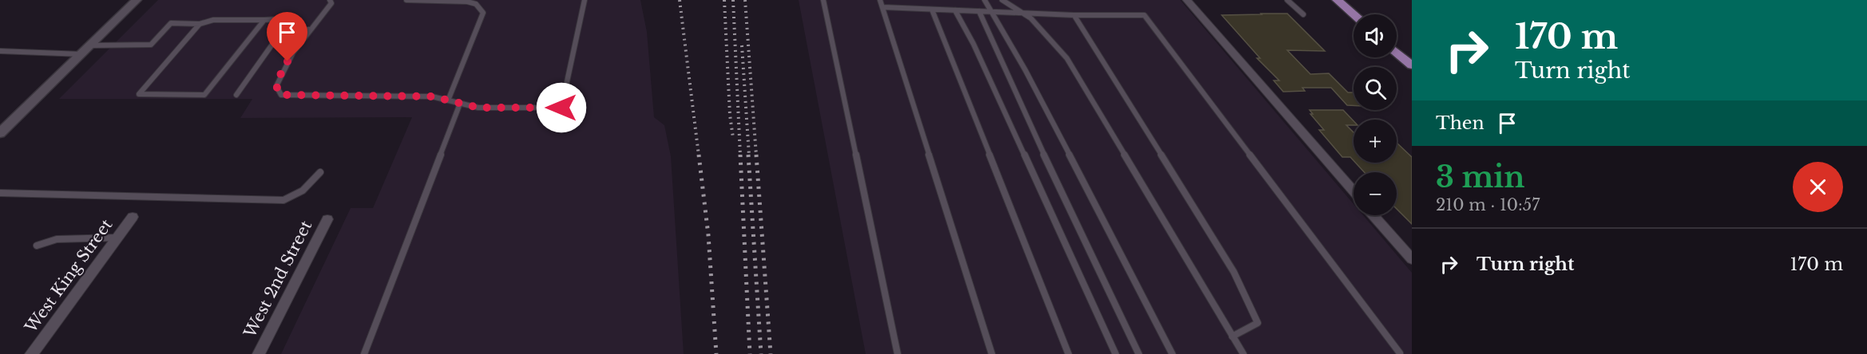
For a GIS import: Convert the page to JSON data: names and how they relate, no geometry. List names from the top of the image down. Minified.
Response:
{"streets":{"street":["West King Street","West 2nd Street"]},"page":{"turn":["170 m","Turn right"],"map_buttons":["+","−"],"then":"Then","heading":["3 min","210 m · 10:57"],"list":[{"name":"Turn right","value":"170 m"}]}}
